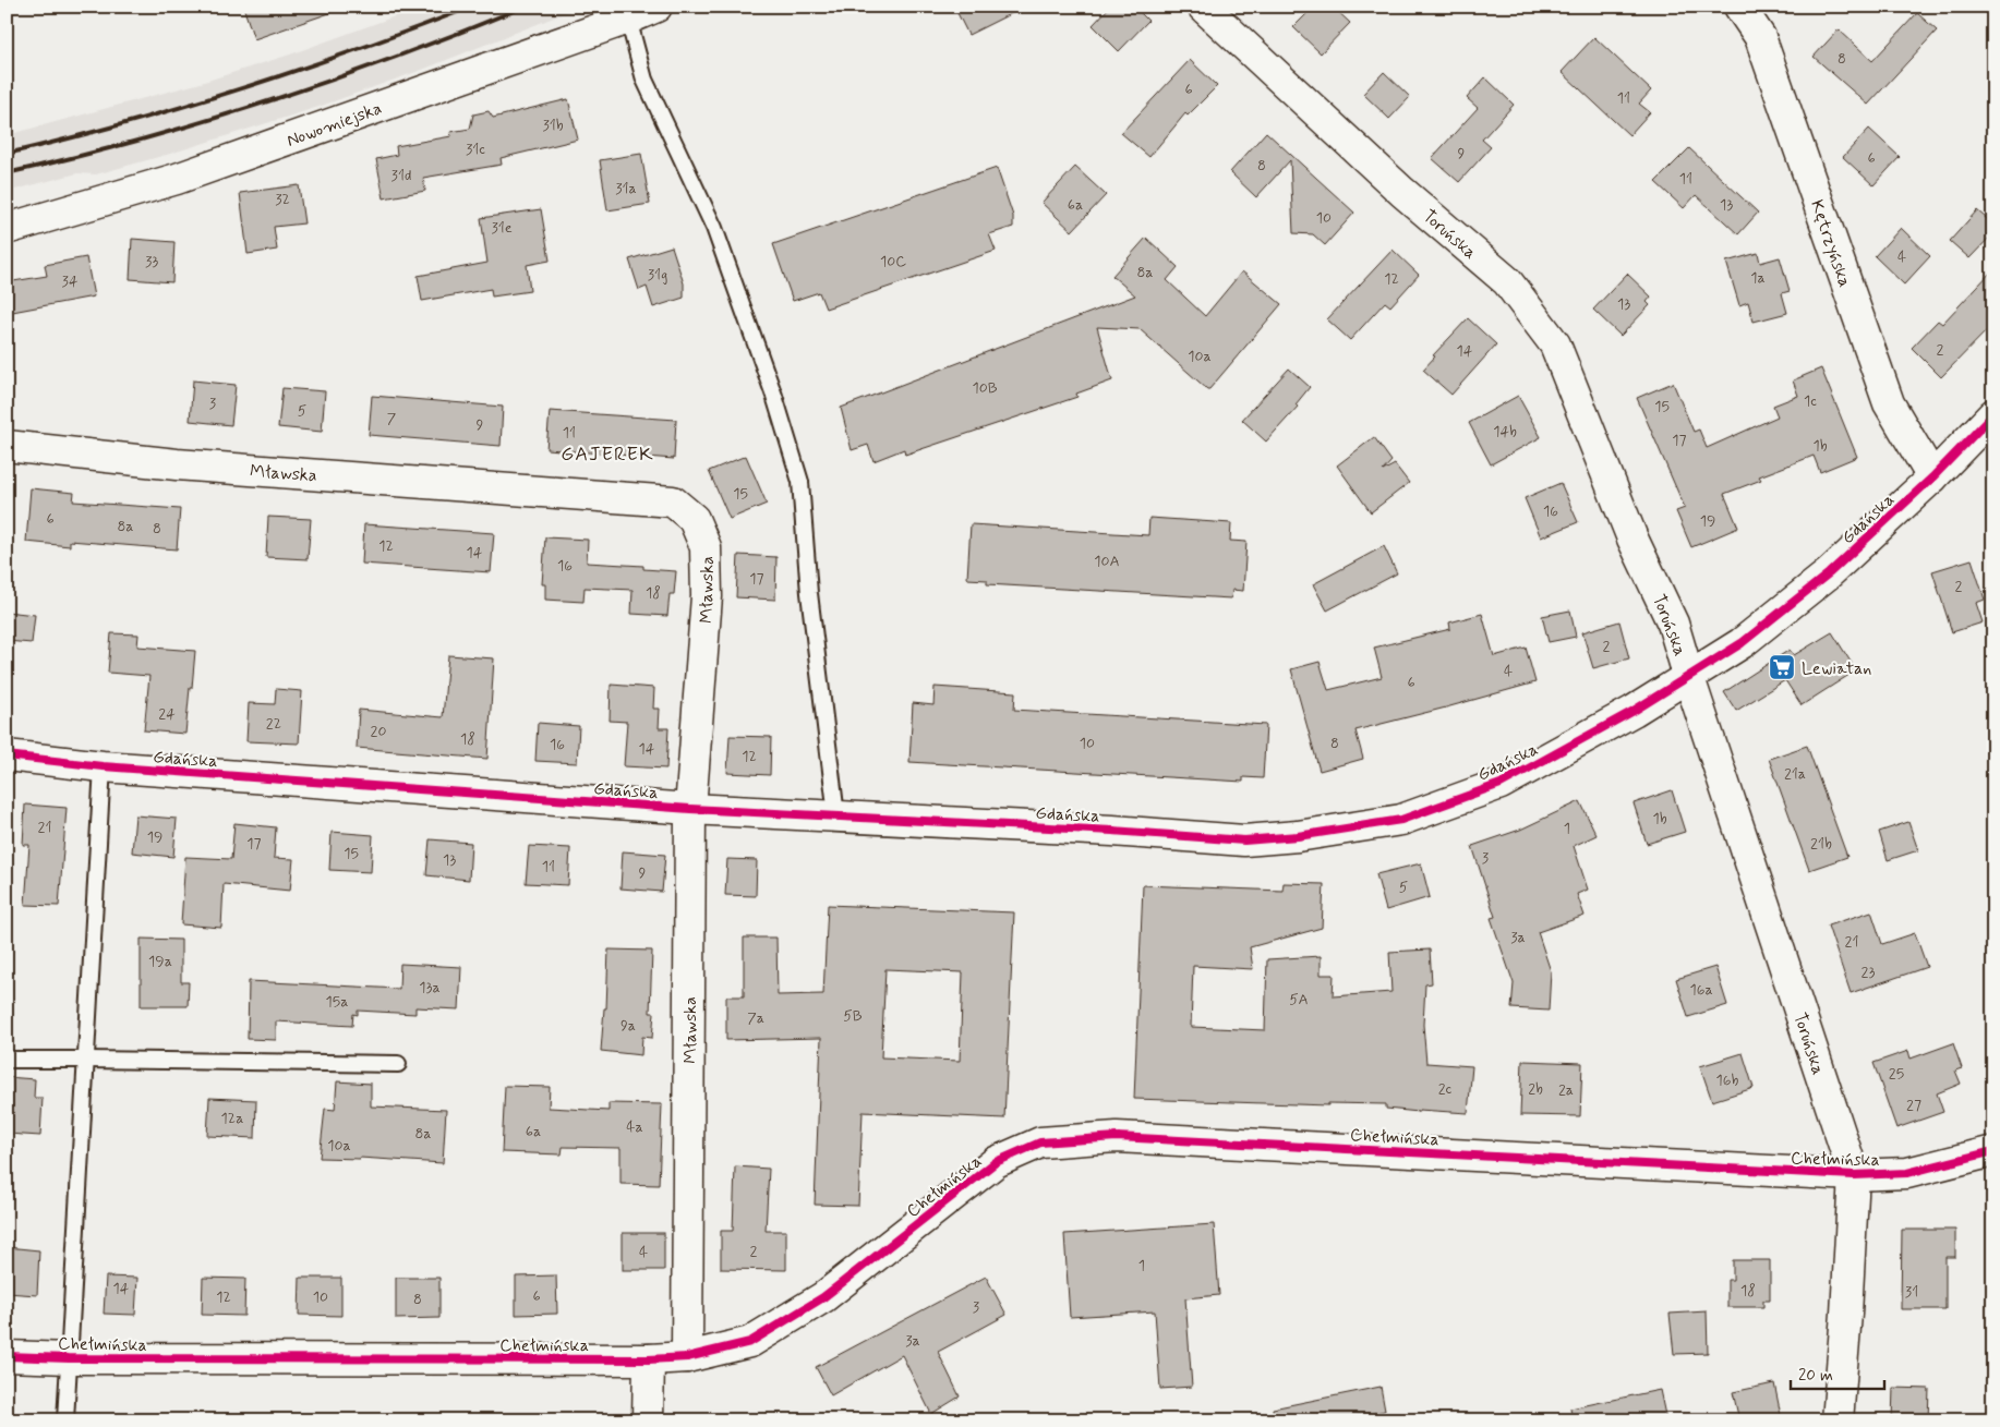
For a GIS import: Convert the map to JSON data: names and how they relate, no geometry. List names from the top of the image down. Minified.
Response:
{"streets":{"street":["Nowomiejska","Toruńska","Kętrzyńska","Mławska","Gdańska","Chełmińska"]},"crossings":[["Toruńska","Gdańska"],["Toruńska","Chełmińska"],["Kętrzyńska","Gdańska"],["Mławska","Gdańska"],["Mławska","Chełmińska"]],"districts":["GAJEREK"],"places":{"supermarket":["Lewiatan"]},"house_numbers":["8","6","11","31b","31c","9","6","8","31d","11","31a","32","6a","13","10","31e","4","33","10C","8a","31g","1a","12","34","13","2","14","10a","10B","1c","3","15","5","7","9","14b","11","17","1b","15","16","6","19","8a","8","12","14","10A","16","17","2","18","2","4","6","24","22","20","18","10","8","16","14","12","21a","1b","21","1","19","17","21b","15","3","13","11","9","5","3a","21","19a","23","13a","16a","5A","15a","5B","7a","9a","25","16b","2c","2b","2a","27","12a","4a","6a","8a","10a","2","4","1","14","18","31","6","12","10","8","3","3a"],"scale_bar":"20 m"}
